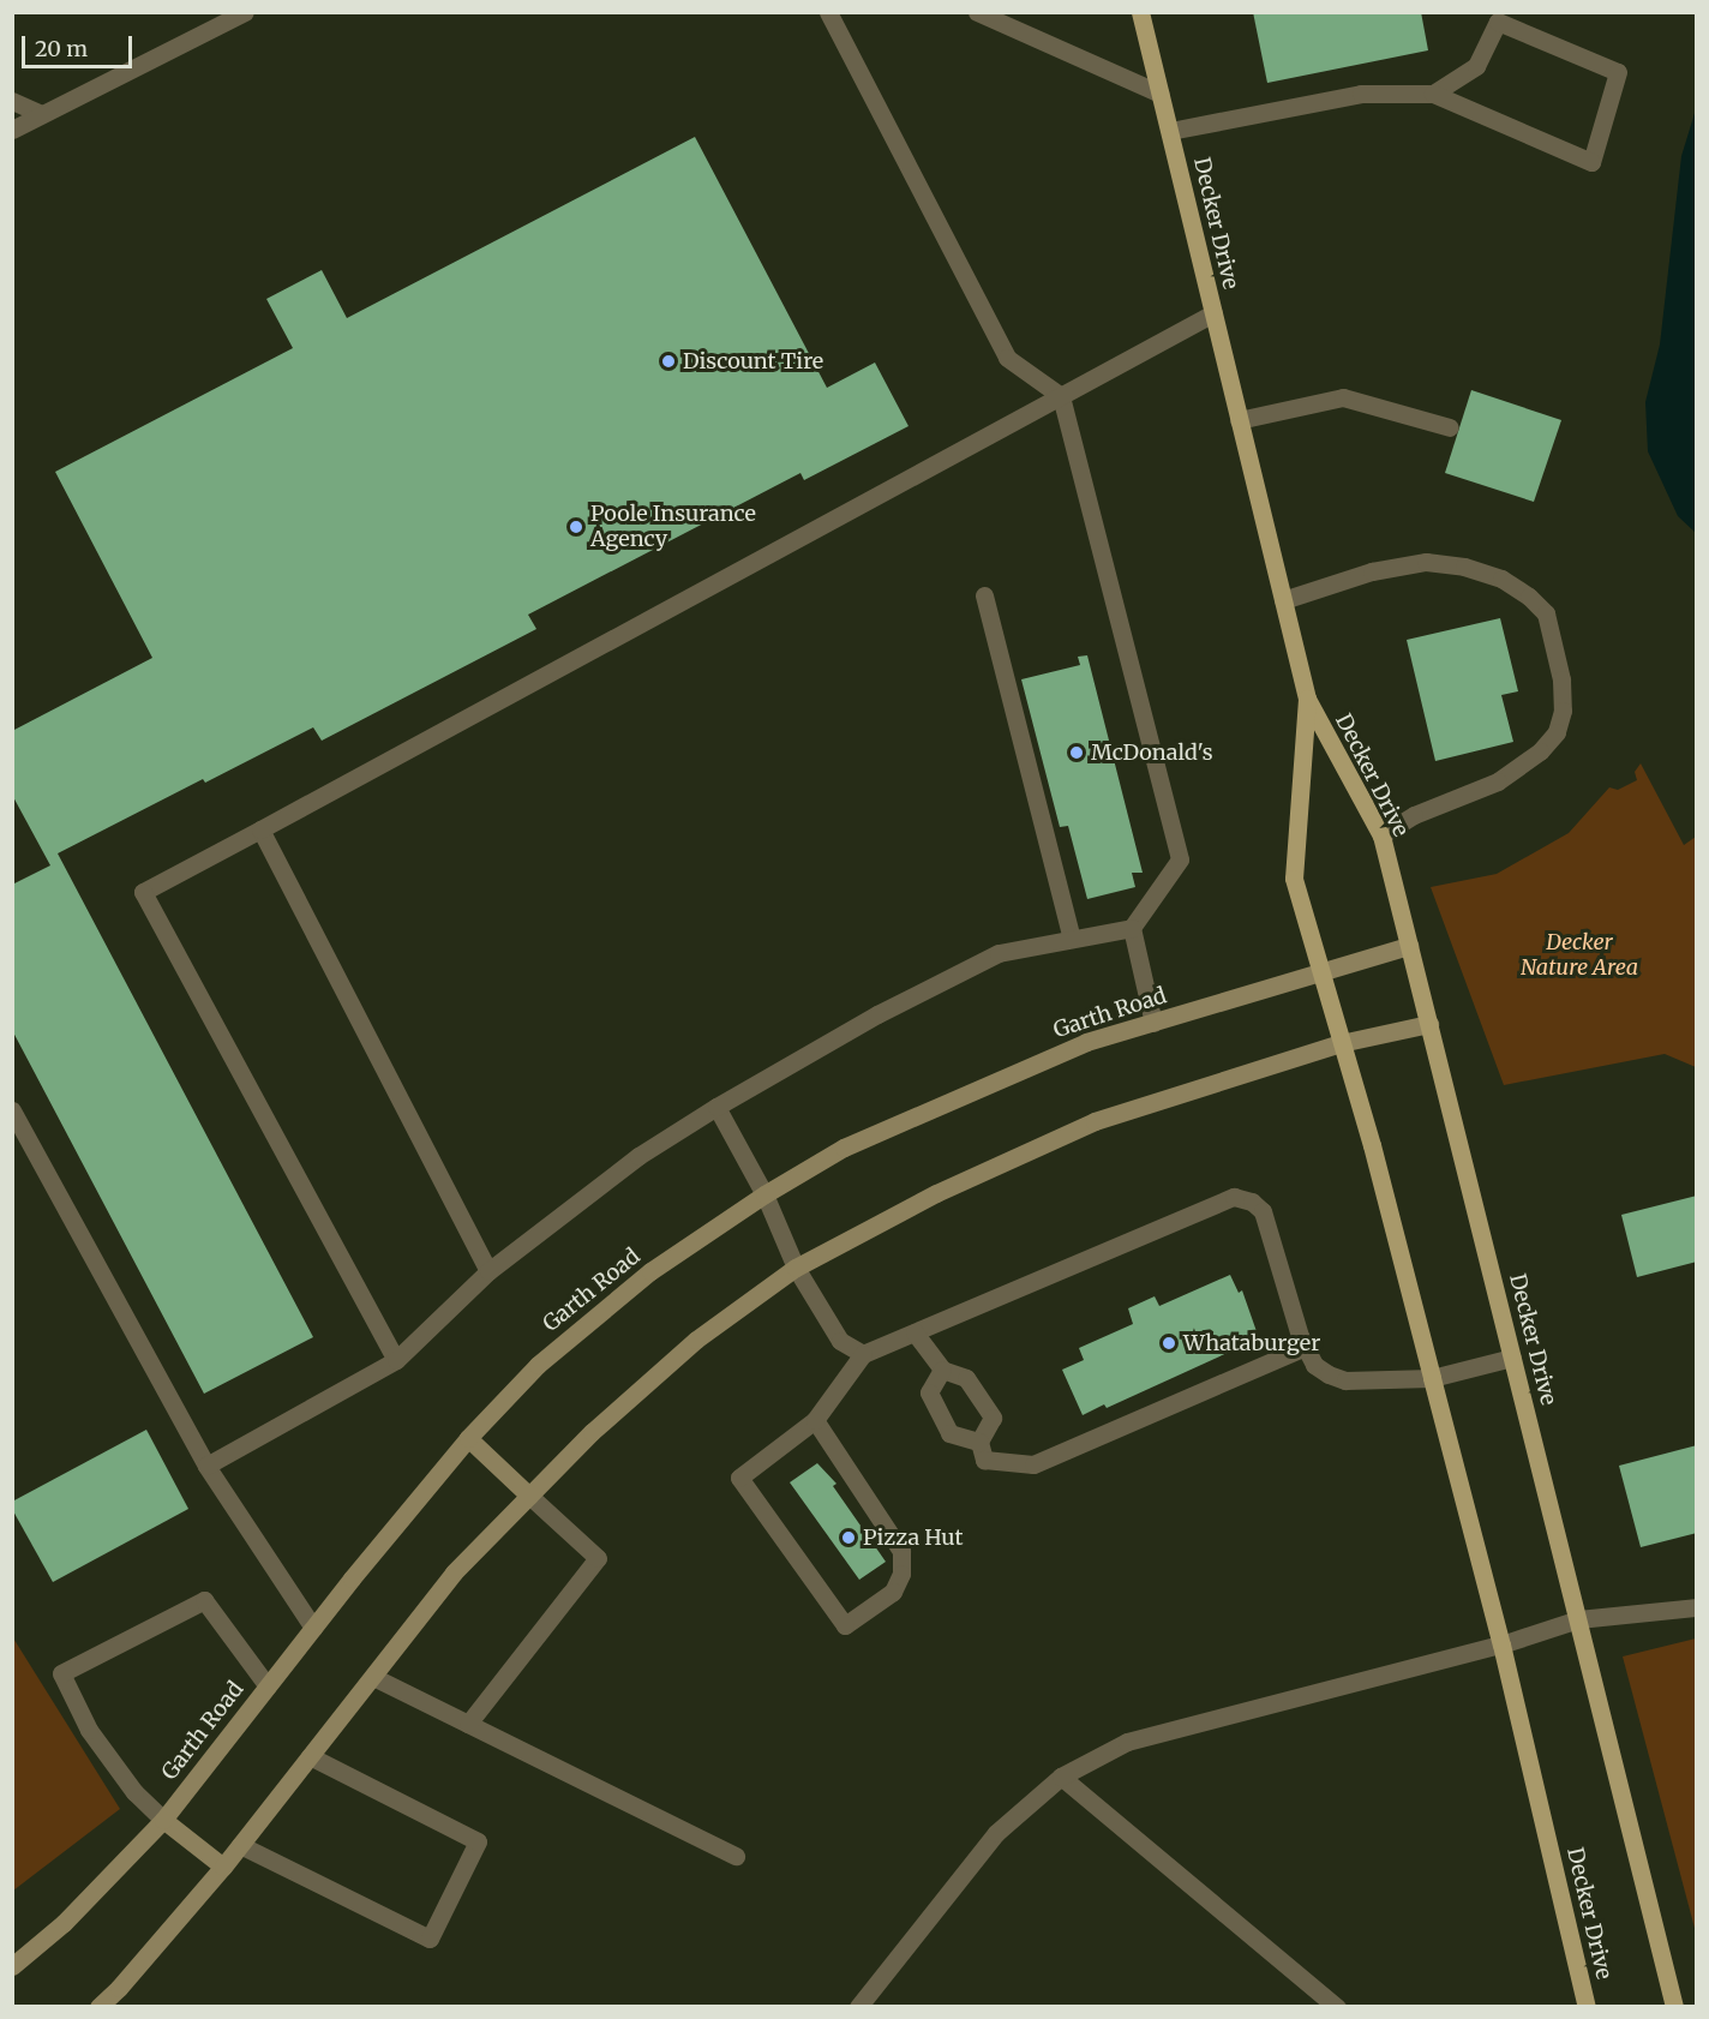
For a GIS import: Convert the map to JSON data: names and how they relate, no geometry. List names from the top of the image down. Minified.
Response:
{"streets":{"main road":["Decker Drive","Garth Road"]},"crossings":[["Decker Drive","Garth Road"]],"parks":["Decker Nature Area"],"places":["Discount Tire","Poole Insurance Agency","McDonald's","Whataburger","Pizza Hut"],"scale_bar":"20 m"}
